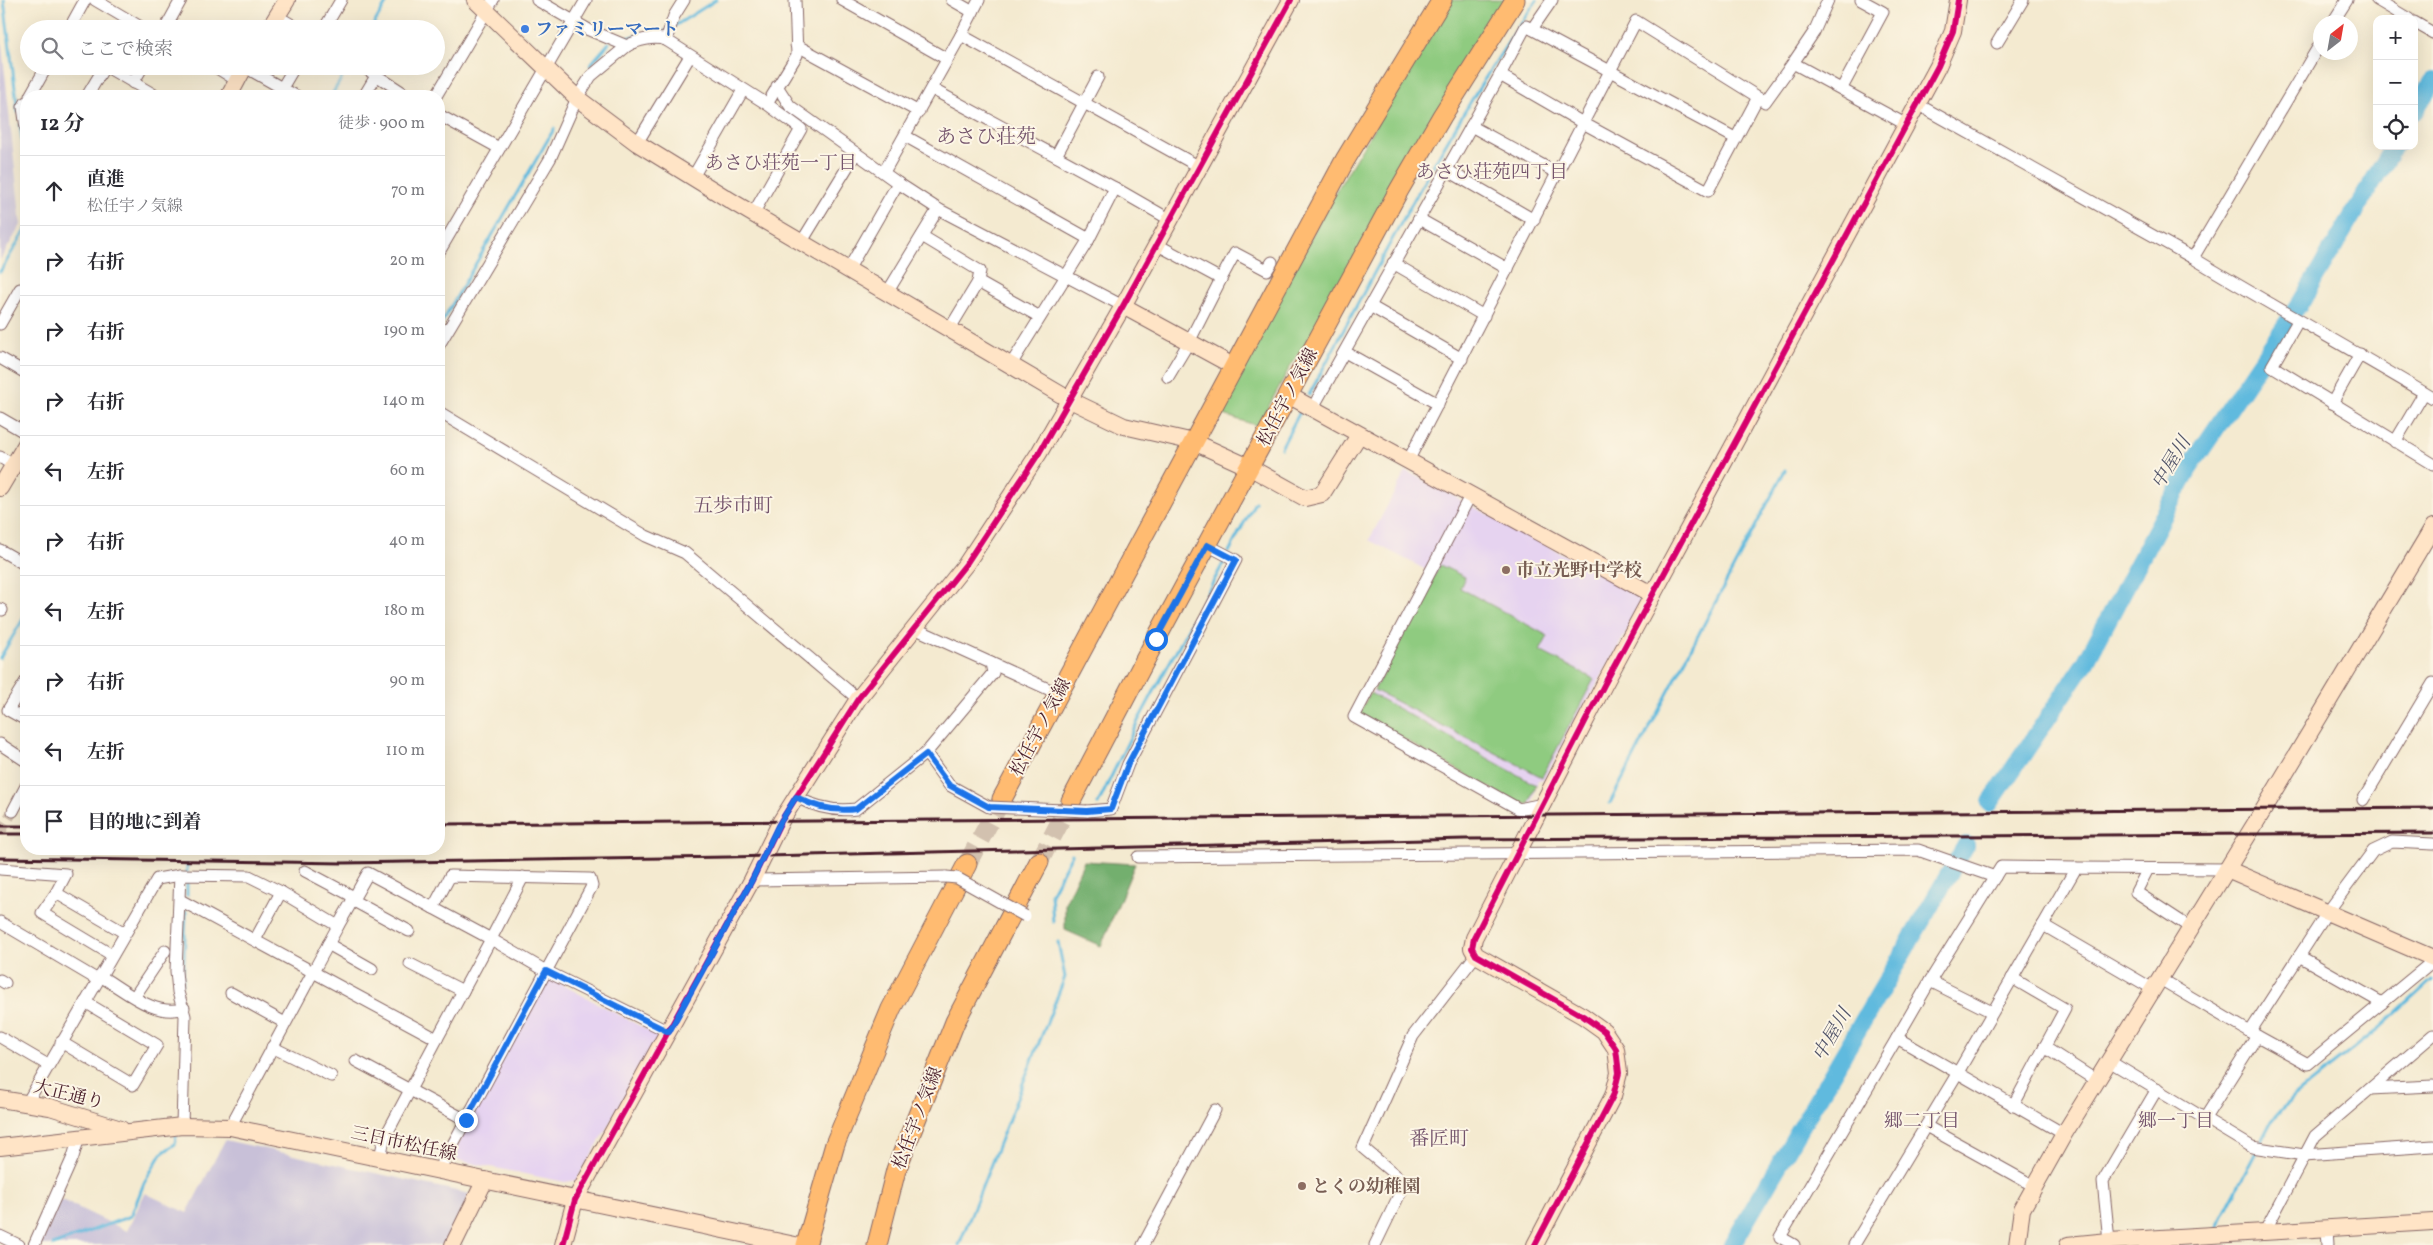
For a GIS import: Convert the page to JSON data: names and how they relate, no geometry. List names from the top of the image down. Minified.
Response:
{"streets":{"main road":["松任宇ノ気線"],"street":["大正通り","三日市松任線"]},"crossings":[["大正通り","三日市松任線"]],"districts":["あさひ荘苑","あさひ荘苑一丁目","あさひ荘苑四丁目","五歩市町","郷二丁目","郷一丁目","番匠町"],"water":["中屋川"],"places":["ファミリーマート","市立光野中学校","とくの幼稚園"],"north":"top right","page":{"map_buttons":["+","−"],"search":"ここで検索","heading":["12 分","徒歩 · 900 m"],"list":[["直進","松任宇ノ気線","70 m"],["右折","20 m"],["右折","190 m"],["右折","140 m"],["左折","60 m"],["右折","40 m"],["左折","180 m"],["右折","90 m"],["左折","110 m"],"目的地に到着"]}}
